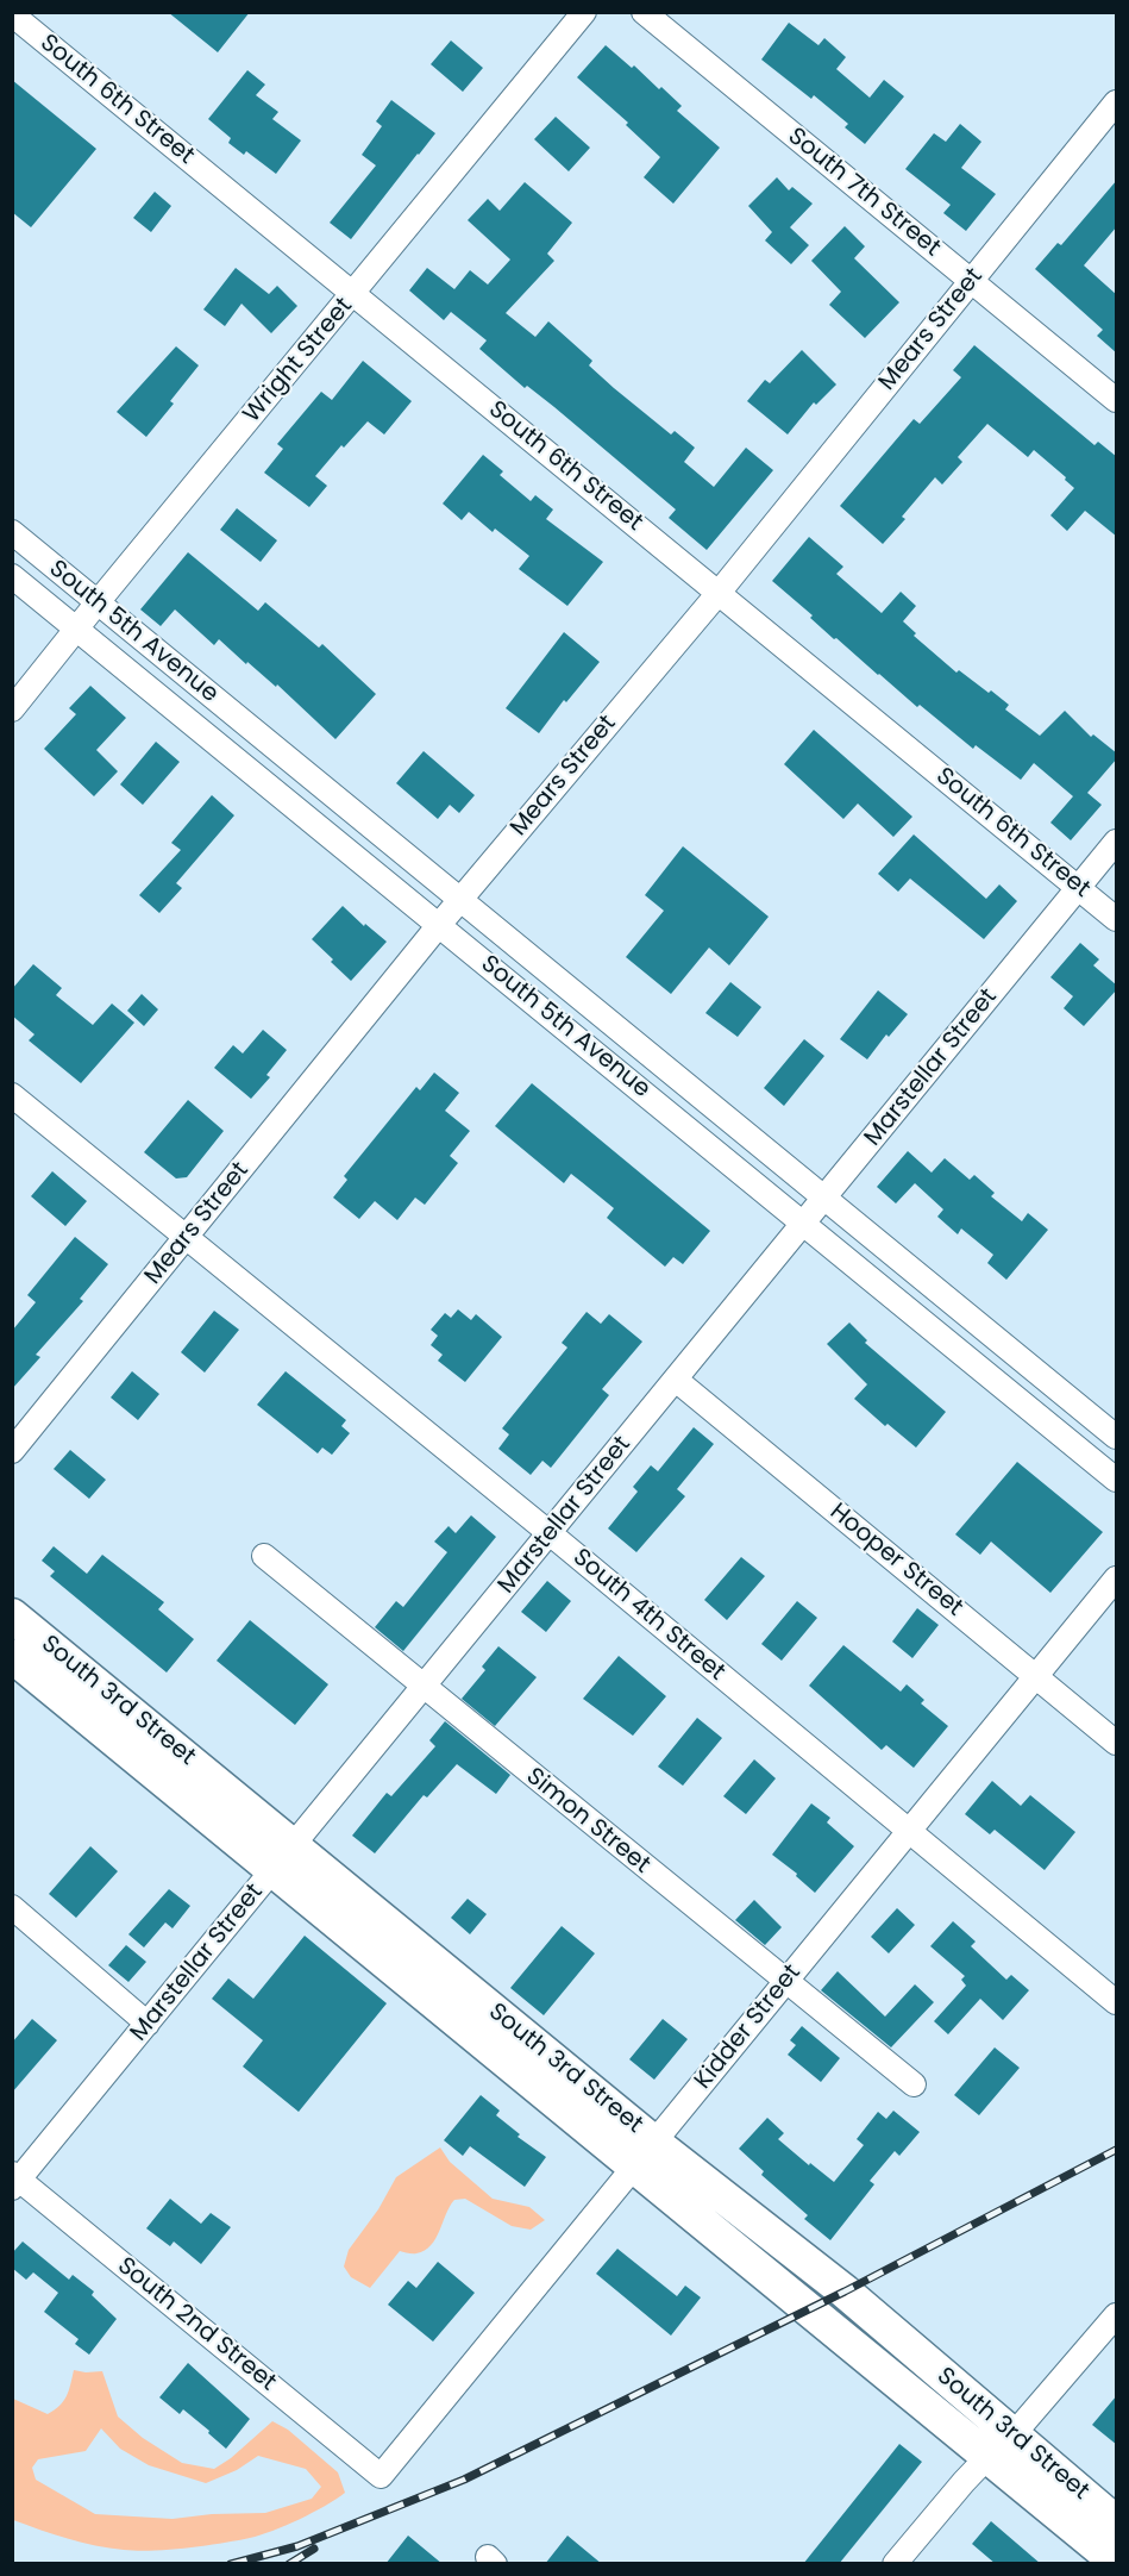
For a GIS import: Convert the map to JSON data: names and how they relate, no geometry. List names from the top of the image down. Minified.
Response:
{"streets":{"highway":["South 3rd Street"],"street":["South 6th Street","South 7th Street","Mears Street","Wright Street","South 5th Avenue","Marstellar Street","Hooper Street","South 4th Street","Simon Street","Kidder Street","South 2nd Street"]},"crossings":[["South 6th Street","Mears Street"],["South 6th Street","Wright Street"],["South 6th Street","Marstellar Street"],["South 7th Street","Mears Street"],["Mears Street","South 5th Avenue"],["Mears Street","South 4th Street"],["Wright Street","South 5th Avenue"],["South 5th Avenue","Marstellar Street"],["Marstellar Street","Hooper Street"],["Marstellar Street","South 4th Street"],["Marstellar Street","South 3rd Street"],["Marstellar Street","Simon Street"],["Marstellar Street","South 2nd Street"],["Hooper Street","Kidder Street"],["South 4th Street","Kidder Street"],["South 3rd Street","Kidder Street"],["Simon Street","Kidder Street"],["Kidder Street","South 2nd Street"]]}
